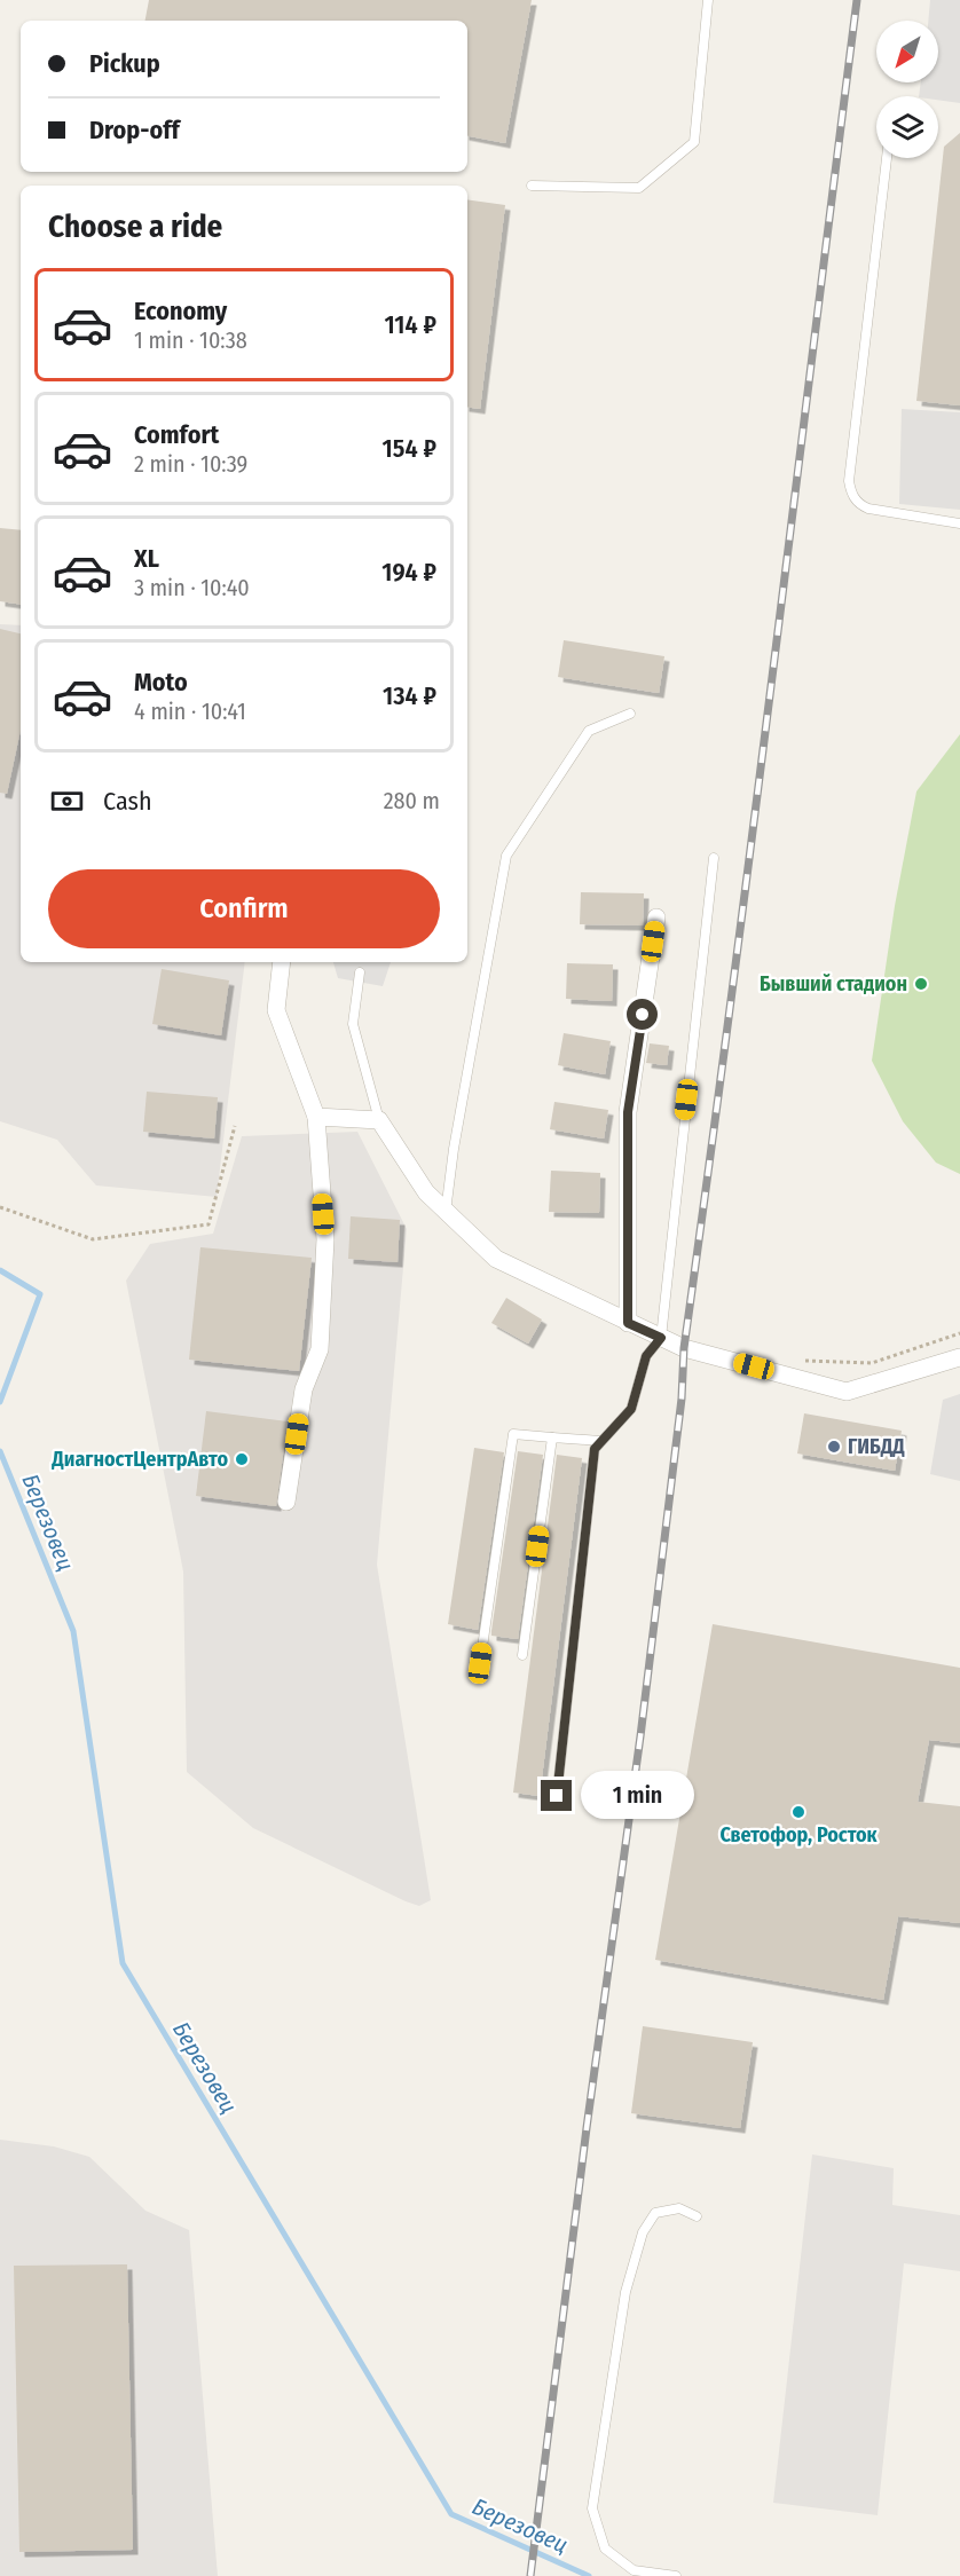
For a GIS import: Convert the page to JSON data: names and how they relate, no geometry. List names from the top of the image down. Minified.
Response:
{"water":["Березовец"],"places":["Бывший стадион","ГИБДД","ДиагностЦентрАвто","Светофор, Росток"],"north":"bottom left","page":{"banner":["Pickup","Drop-off"],"heading":"Choose a ride","list":[{"name":"Economy","note":"1 min · 10:38","value":"114 ₽"},{"name":"Comfort","note":"2 min · 10:39","value":"154 ₽"},{"name":"XL","note":"3 min · 10:40","value":"194 ₽"},{"name":"Moto","note":"4 min · 10:41","value":"134 ₽"}],"pay":["Cash","280 m"],"buttons":"Confirm","bubble":"1 min"}}
